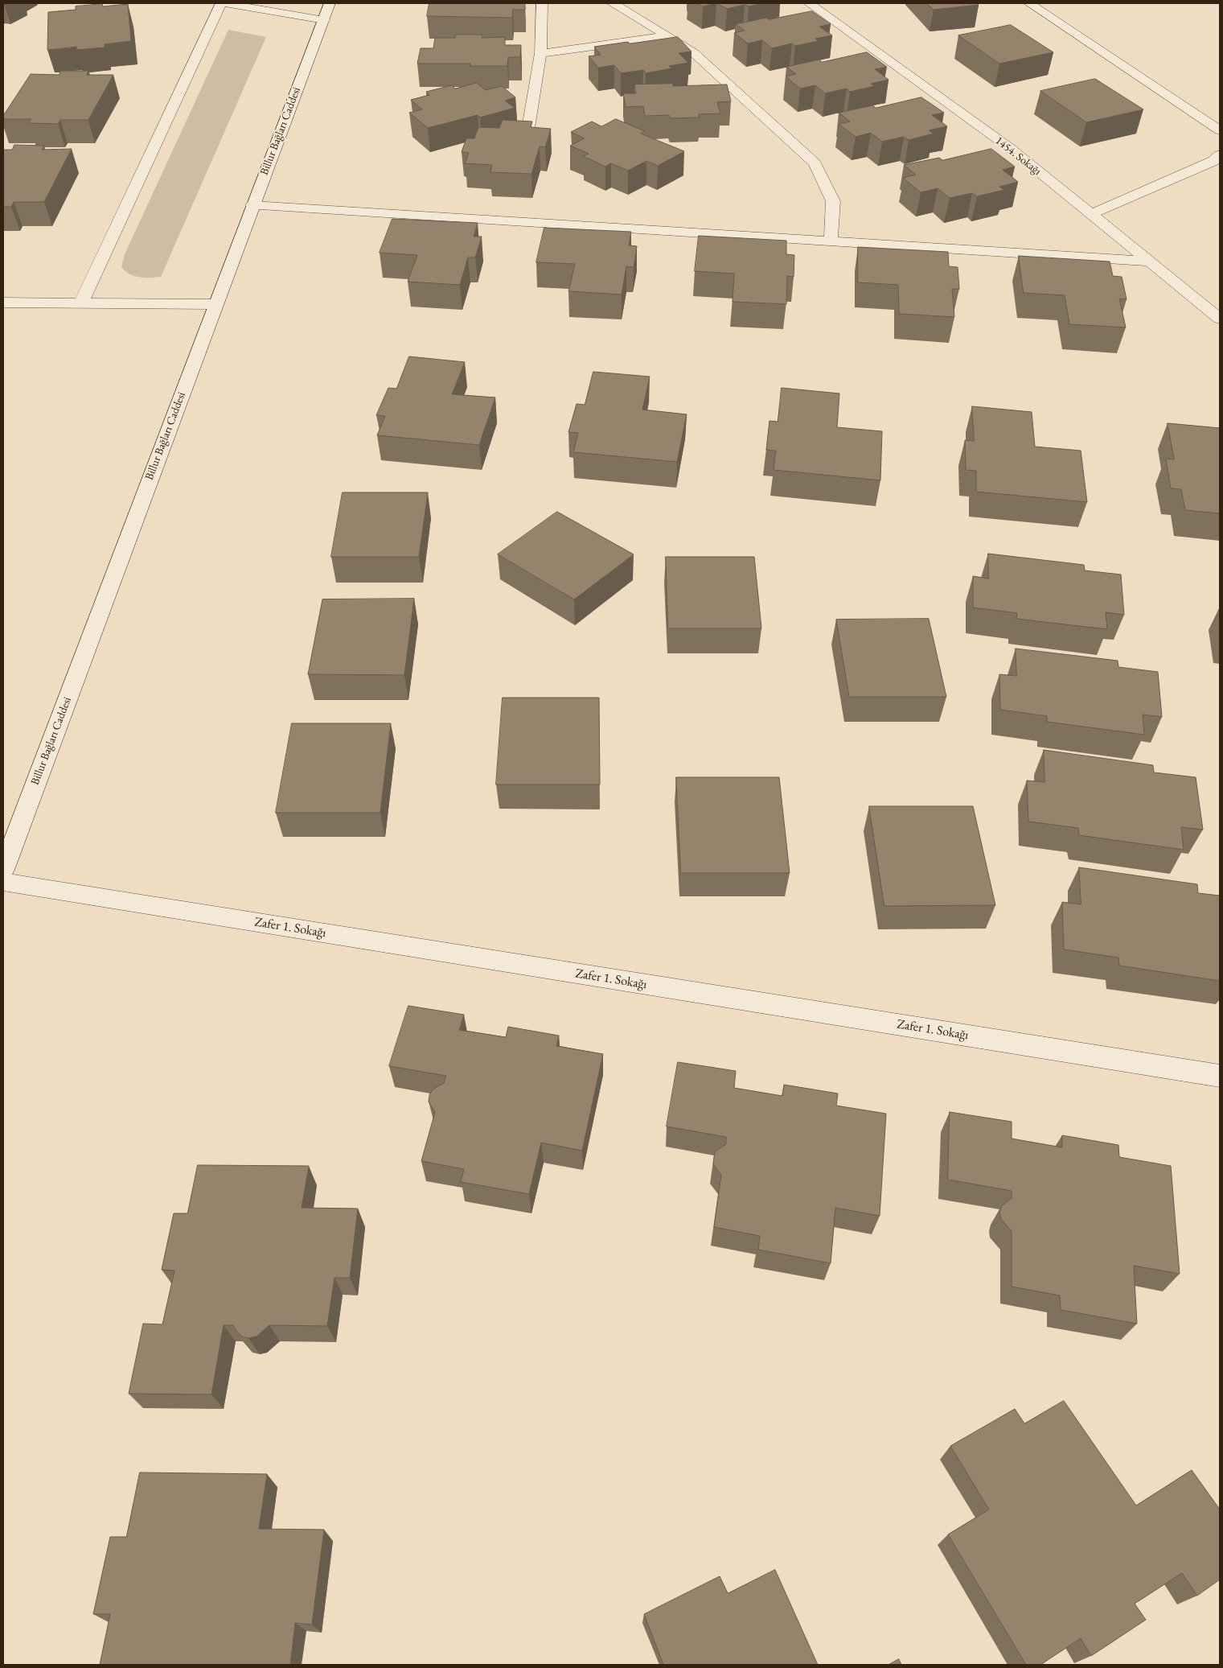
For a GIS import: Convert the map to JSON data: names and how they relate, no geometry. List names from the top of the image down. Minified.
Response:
{"streets":{"street":["Billur Bağları Caddesi","1454. Sokağı","Zafer 1. Sokağı"]}}
